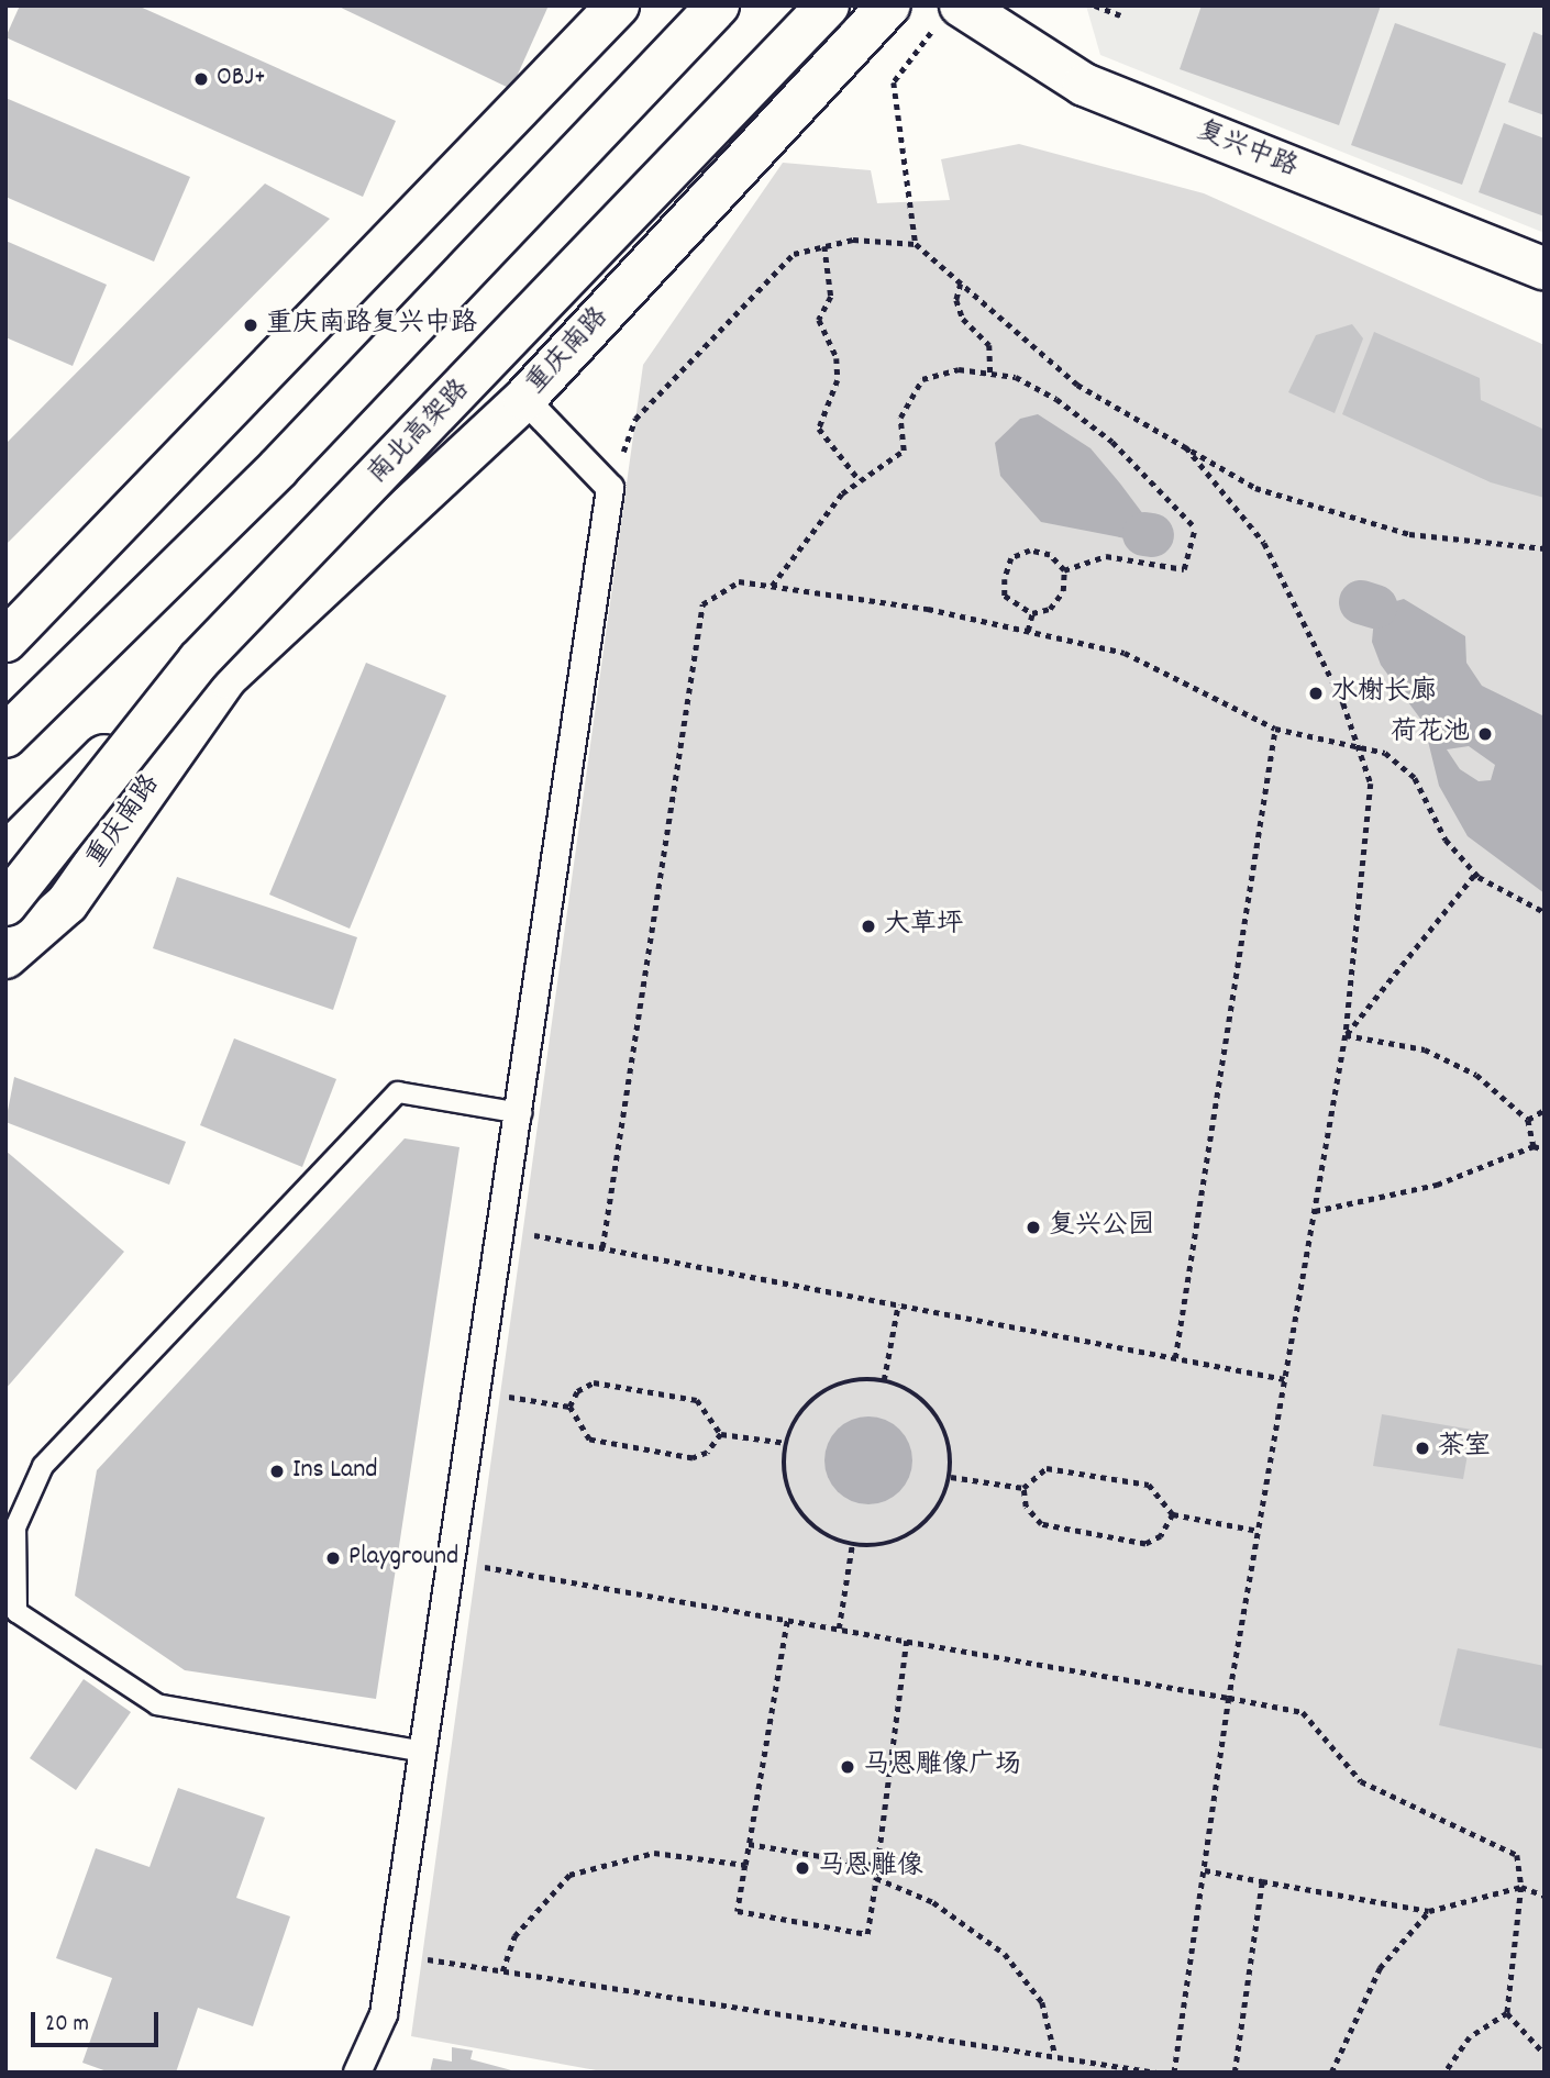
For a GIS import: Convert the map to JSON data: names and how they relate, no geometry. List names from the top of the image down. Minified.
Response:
{"streets":{"main road":["复兴中路","重庆南路","南北高架路"]},"crossings":[["重庆南路","南北高架路"]],"places":["OBJ+","重庆南路复兴中路","水榭长廊","荷花池","大草坪","复兴公园","茶室","Ins Land","Playground","马恩雕像广场","马恩雕像"],"scale_bar":"20 m"}
